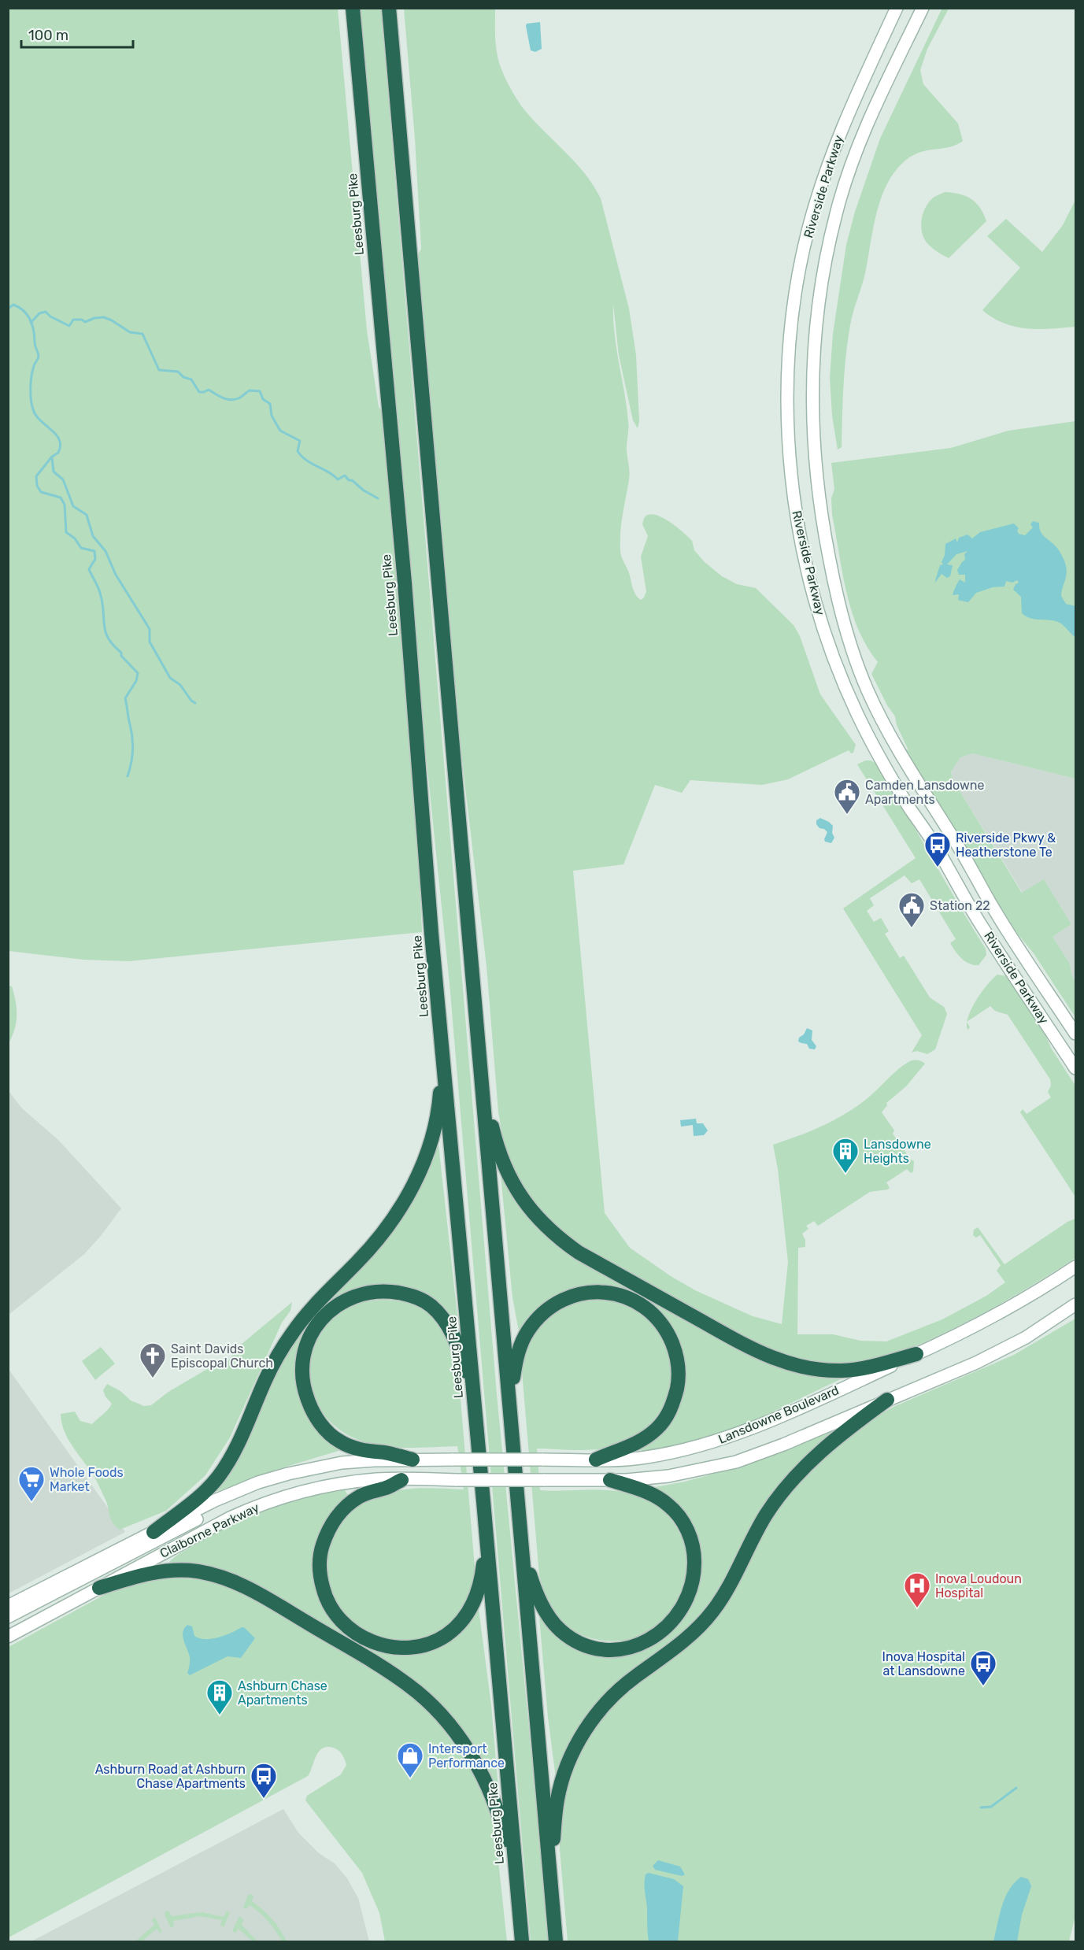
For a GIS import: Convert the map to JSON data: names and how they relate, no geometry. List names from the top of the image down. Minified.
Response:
{"streets":{"highway":["Leesburg Pike"],"main road":["Riverside Parkway","Lansdowne Boulevard","Claiborne Parkway"]},"crossings":[["Lansdowne Boulevard","Claiborne Parkway"]],"places":{"public building":["Camden Lansdowne Apartments","Station 22"],"bus stop":["Riverside Pkwy & Heatherstone Te","Inova Hospital at Lansdowne","Ashburn Road at Ashburn Chase Apartments"],"building":["Lansdowne Heights","Ashburn Chase Apartments"],"church":["Saint Davids Episcopal Church"],"supermarket":["Whole Foods Market"],"hospital":["Inova Loudoun Hospital"],"shop":["Intersport Performance"]},"scale_bar":"100 m"}
